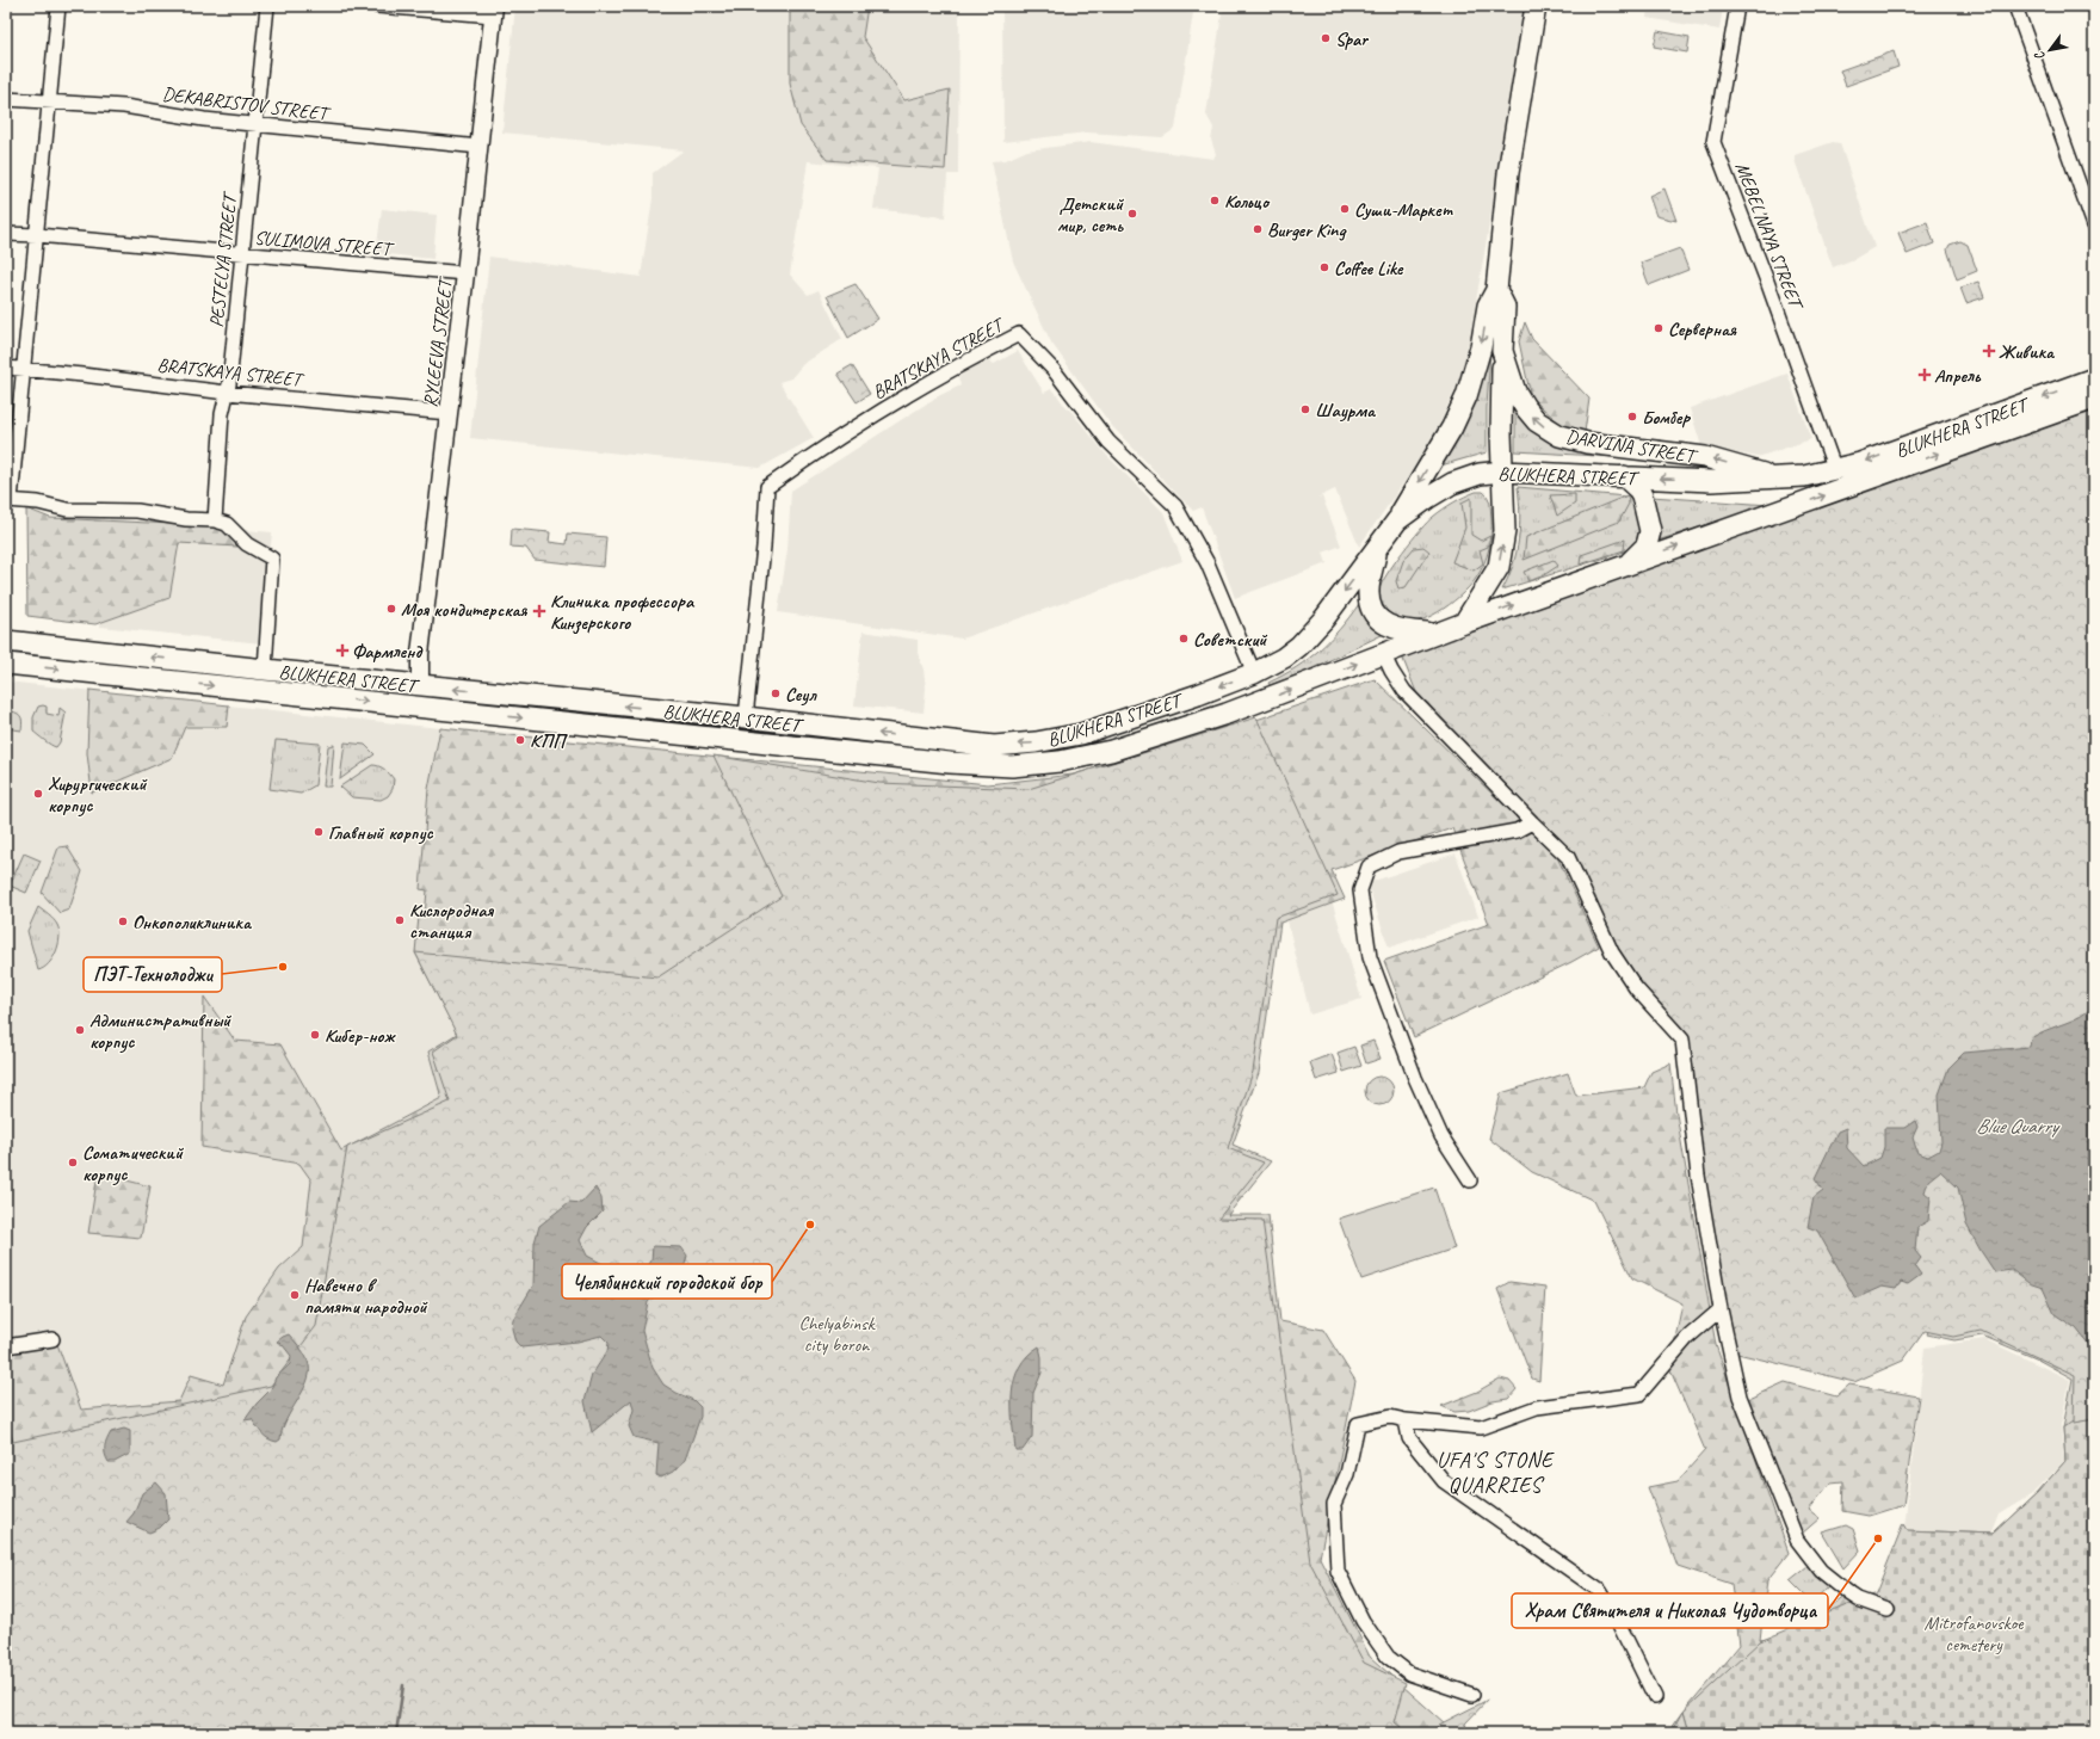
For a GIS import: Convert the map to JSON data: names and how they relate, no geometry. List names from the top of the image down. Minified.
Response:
{"streets":{"main road":["BLUKHERA STREET","DARVINA STREET"],"street":["DEKABRISTOV STREET","MEBEL'NAYA STREET","SULIMOVA STREET","PESTELYA STREET","RYLEEVA STREET","BRATSKAYA STREET"]},"crossings":[["DEKABRISTOV STREET","PESTELYA STREET"],["DEKABRISTOV STREET","RYLEEVA STREET"],["MEBEL'NAYA STREET","BLUKHERA STREET"],["SULIMOVA STREET","PESTELYA STREET"],["SULIMOVA STREET","RYLEEVA STREET"],["PESTELYA STREET","BRATSKAYA STREET"],["RYLEEVA STREET","BRATSKAYA STREET"],["RYLEEVA STREET","BLUKHERA STREET"],["BRATSKAYA STREET","BLUKHERA STREET"],["BLUKHERA STREET","DARVINA STREET"]],"districts":["UFA'S STONE QUARRIES"],"water":["Blue Quarry"],"parks":["Chelyabinsk city boron","Mitrofanovskoe cemetery"],"places":{"other":["Spar","Кольцо","Суши-Маркет","Детский мир, сеть","Burger King","Coffee Like","Серверная","Шаурма","Бомбер","Моя кондитерская","Советский","Сеул","КПП","Хирургический корпус","Главный корпус","Кислородная станция","Онкополиклиника","ПЭТ-Технолоджи","Административный корпус","Кибер-нож","Соматический корпус","Челябинский городской бор","Навечно в памяти народной","Храм Святителя и Николая Чудотворца"],"health":["Живика","Апрель","Клиника профессора Кинзерского","Фармленд"]},"north":"bottom left"}
